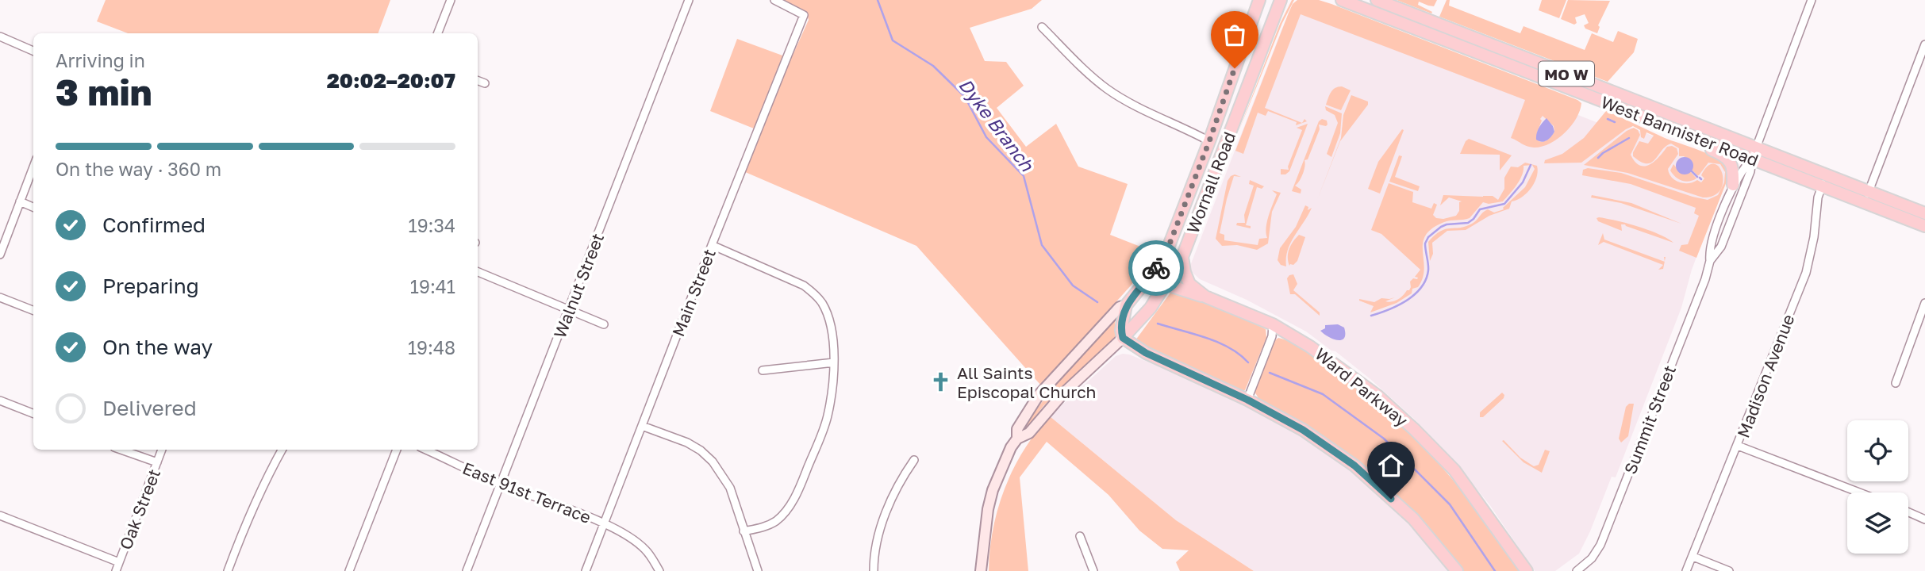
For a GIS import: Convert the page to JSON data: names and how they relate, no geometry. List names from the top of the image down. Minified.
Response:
{"streets":{"main road":["MO W","West Bannister Road","Wornall Road","Ward Parkway"],"street":["Walnut Street","Main Street","Madison Avenue","Summit Street","East 91st Terrace","Oak Street"]},"crossings":[["West Bannister Road","Madison Avenue"],["West Bannister Road","Summit Street"],["Wornall Road","Ward Parkway"],["Walnut Street","East 91st Terrace"],["Main Street","East 91st Terrace"]],"water":["Dyke Branch"],"places":{"church":["All Saints Episcopal Church"]},"page":{"heading":["3 min","Arriving in","20:02–20:07"],"bar":"On the way · 360 m","list":[["Confirmed","19:34"],["Preparing","19:41"],["On the way","19:48"],"Delivered"]}}
